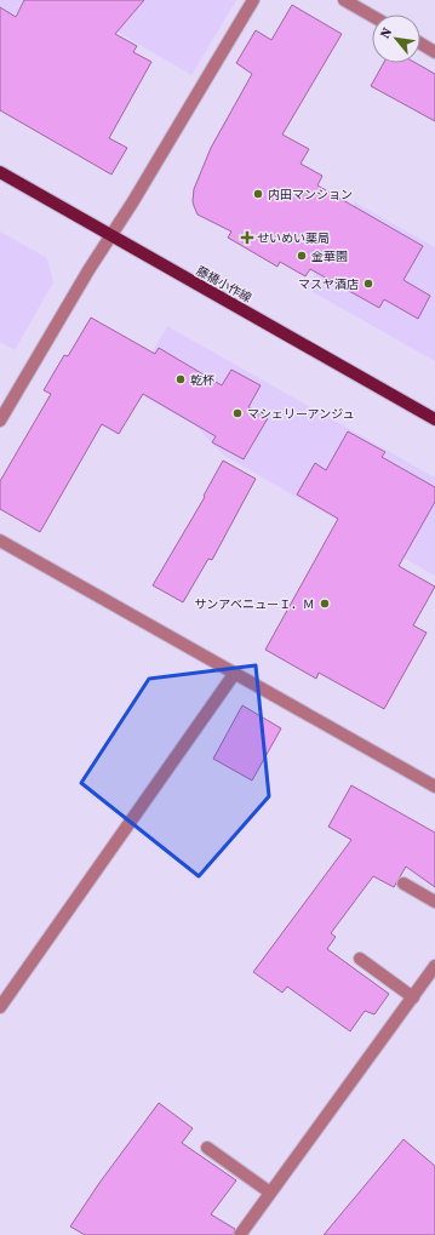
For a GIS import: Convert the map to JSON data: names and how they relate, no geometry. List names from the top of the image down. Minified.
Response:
{"streets":{"main road":["藤橋小作線"]},"places":{"other":["内田マンション","金華園","マスヤ酒店","乾杯","マシェリーアンジュ","サンアベニューＩ．Ｍ"],"health":["せいめい薬局"]},"north":"top left"}
